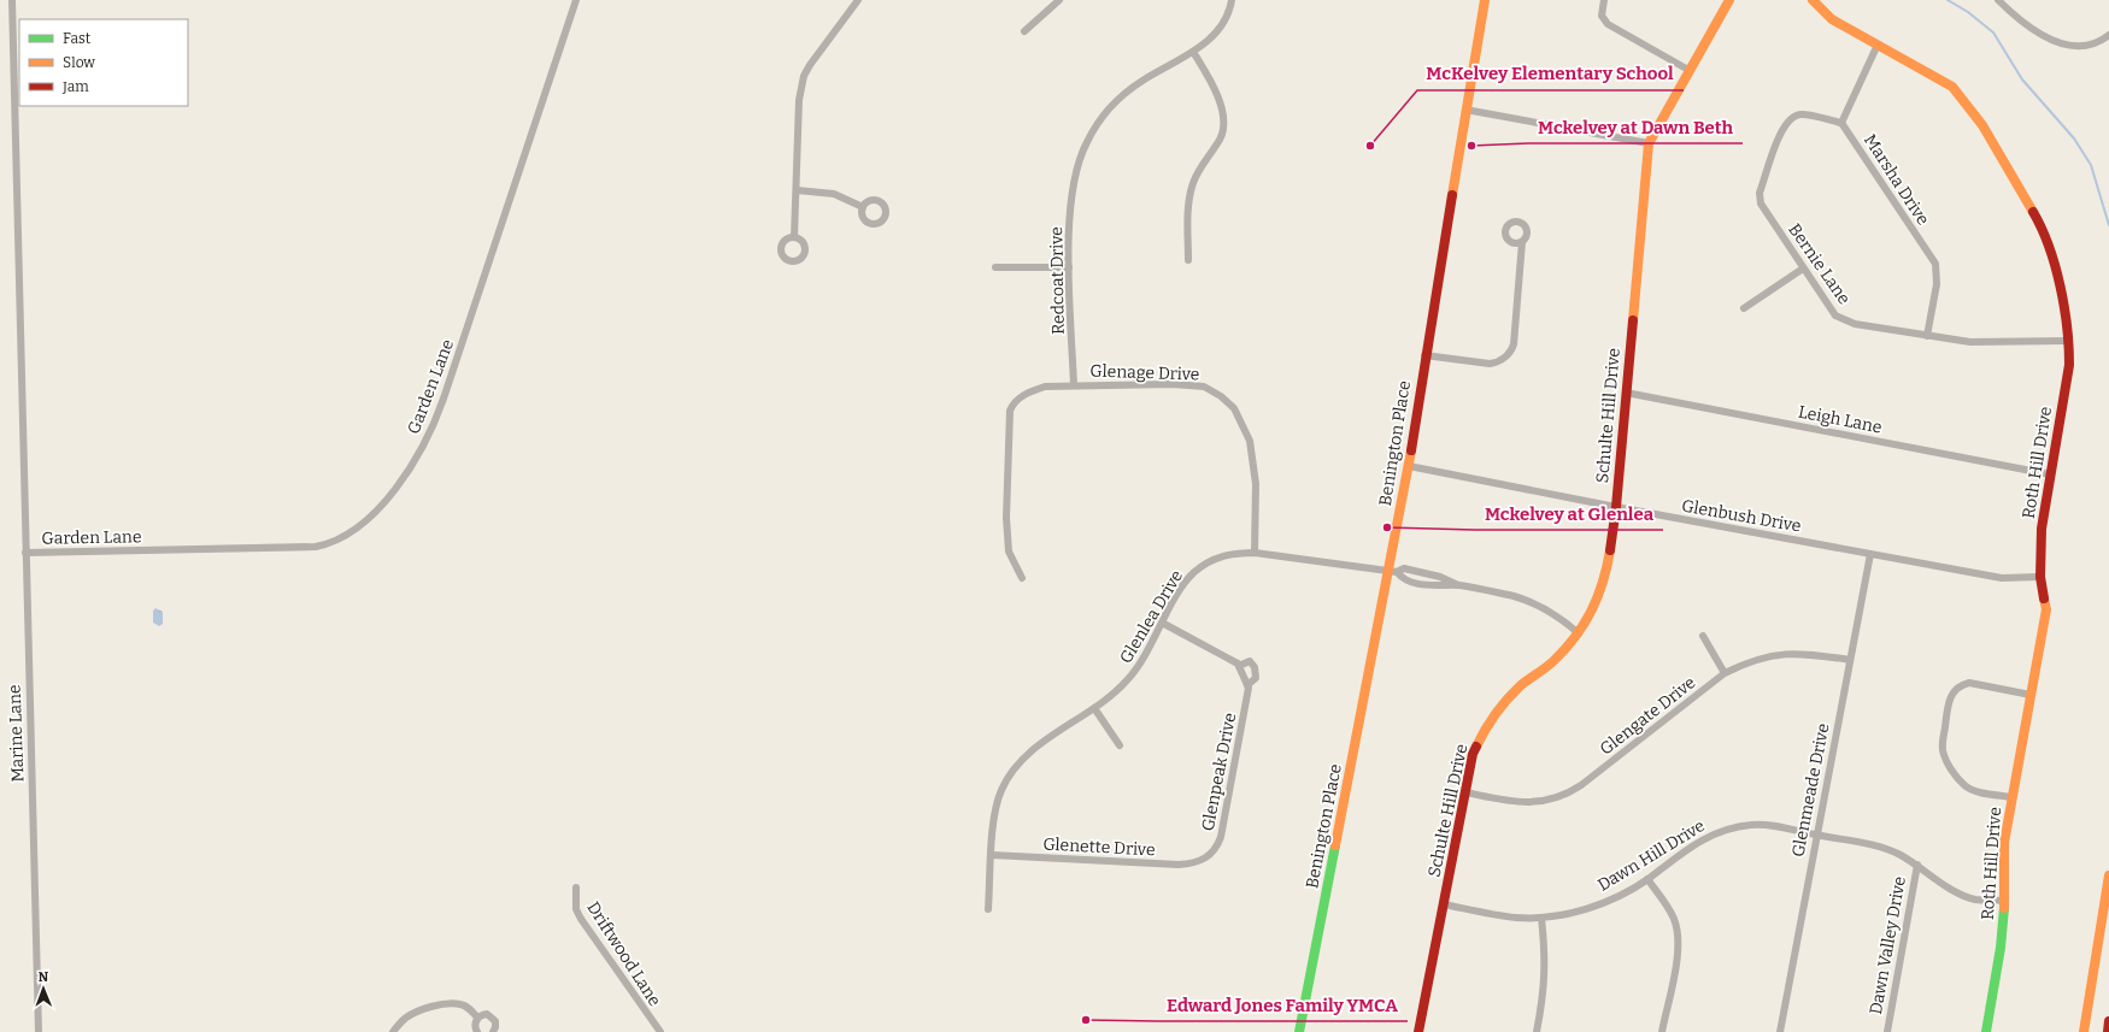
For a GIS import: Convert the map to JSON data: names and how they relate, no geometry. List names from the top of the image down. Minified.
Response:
{"streets":{"main road":["Schulte Hill Drive","Benington Place","Roth Hill Drive"],"street":["Marsha Drive","Bernie Lane","Redcoat Drive","Glenage Drive","Garden Lane","Leigh Lane","Glenbush Drive","Glenlea Drive","Glengate Drive","Marine Lane","Glenpeak Drive","Glenmeade Drive","Glenette Drive","Dawn Hill Drive","Dawn Valley Drive","Driftwood Lane"]},"crossings":[["Marsha Drive","Bernie Lane"],["Bernie Lane","Roth Hill Drive"],["Redcoat Drive","Glenage Drive"],["Glenage Drive","Glenlea Drive"],["Garden Lane","Marine Lane"],["Schulte Hill Drive","Leigh Lane"],["Schulte Hill Drive","Glenbush Drive"],["Schulte Hill Drive","Glenlea Drive"],["Schulte Hill Drive","Glengate Drive"],["Schulte Hill Drive","Dawn Hill Drive"],["Leigh Lane","Roth Hill Drive"],["Benington Place","Glenbush Drive"],["Benington Place","Glenlea Drive"],["Roth Hill Drive","Glenbush Drive"],["Roth Hill Drive","Dawn Hill Drive"],["Glenbush Drive","Glenmeade Drive"],["Glenlea Drive","Glenpeak Drive"],["Glenlea Drive","Glenette Drive"],["Glengate Drive","Glenmeade Drive"],["Glenpeak Drive","Glenette Drive"],["Glenmeade Drive","Dawn Hill Drive"],["Dawn Hill Drive","Dawn Valley Drive"]],"places":["McKelvey Elementary School","Mckelvey at Dawn Beth","Mckelvey at Glenlea","Edward Jones Family YMCA"],"legend":["Fast","Slow","Jam"],"north":"top"}
